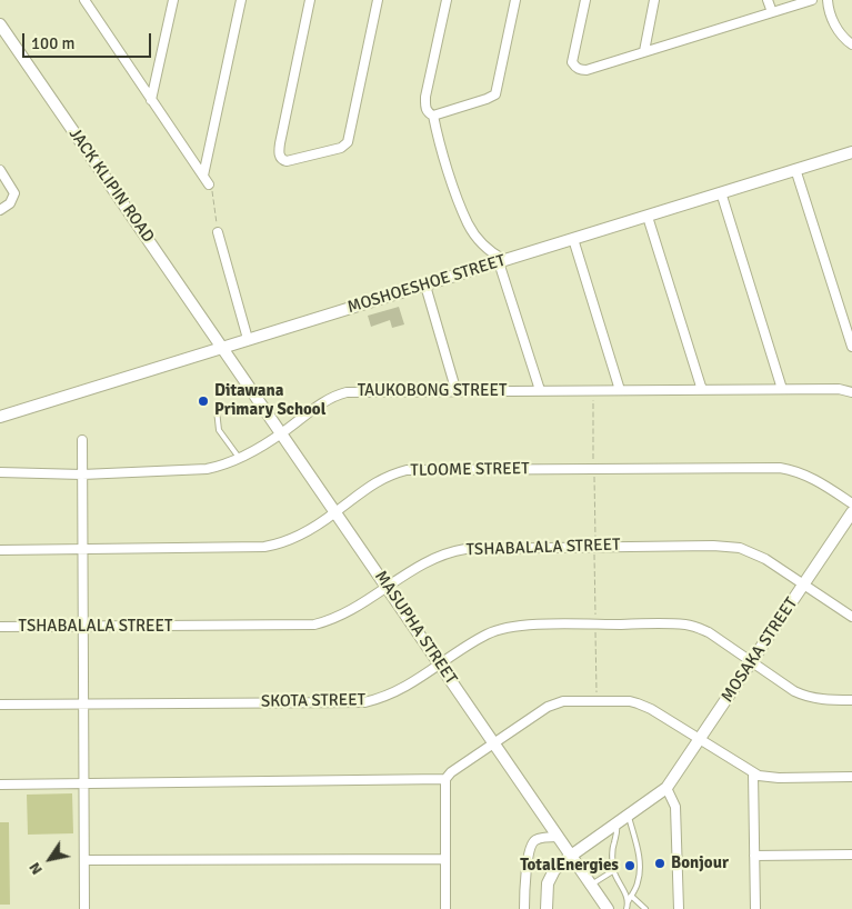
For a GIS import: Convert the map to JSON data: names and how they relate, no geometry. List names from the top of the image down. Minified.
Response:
{"streets":{"street":["JACK KLIPIN ROAD","MOSHOESHOE STREET","TAUKOBONG STREET","TLOOME STREET","TSHABALALA STREET","MASUPHA STREET","MOSAKA STREET","SKOTA STREET"]},"crossings":[["JACK KLIPIN ROAD","MOSHOESHOE STREET"],["JACK KLIPIN ROAD","MASUPHA STREET"],["MOSHOESHOE STREET","MASUPHA STREET"],["TAUKOBONG STREET","MASUPHA STREET"],["TLOOME STREET","MASUPHA STREET"],["TSHABALALA STREET","MASUPHA STREET"],["TSHABALALA STREET","MOSAKA STREET"],["MASUPHA STREET","MOSAKA STREET"],["MASUPHA STREET","SKOTA STREET"],["MOSAKA STREET","SKOTA STREET"]],"places":["Ditawana Primary School","Bonjour","TotalEnergies"],"scale_bar":"100 m","north":"bottom left"}
